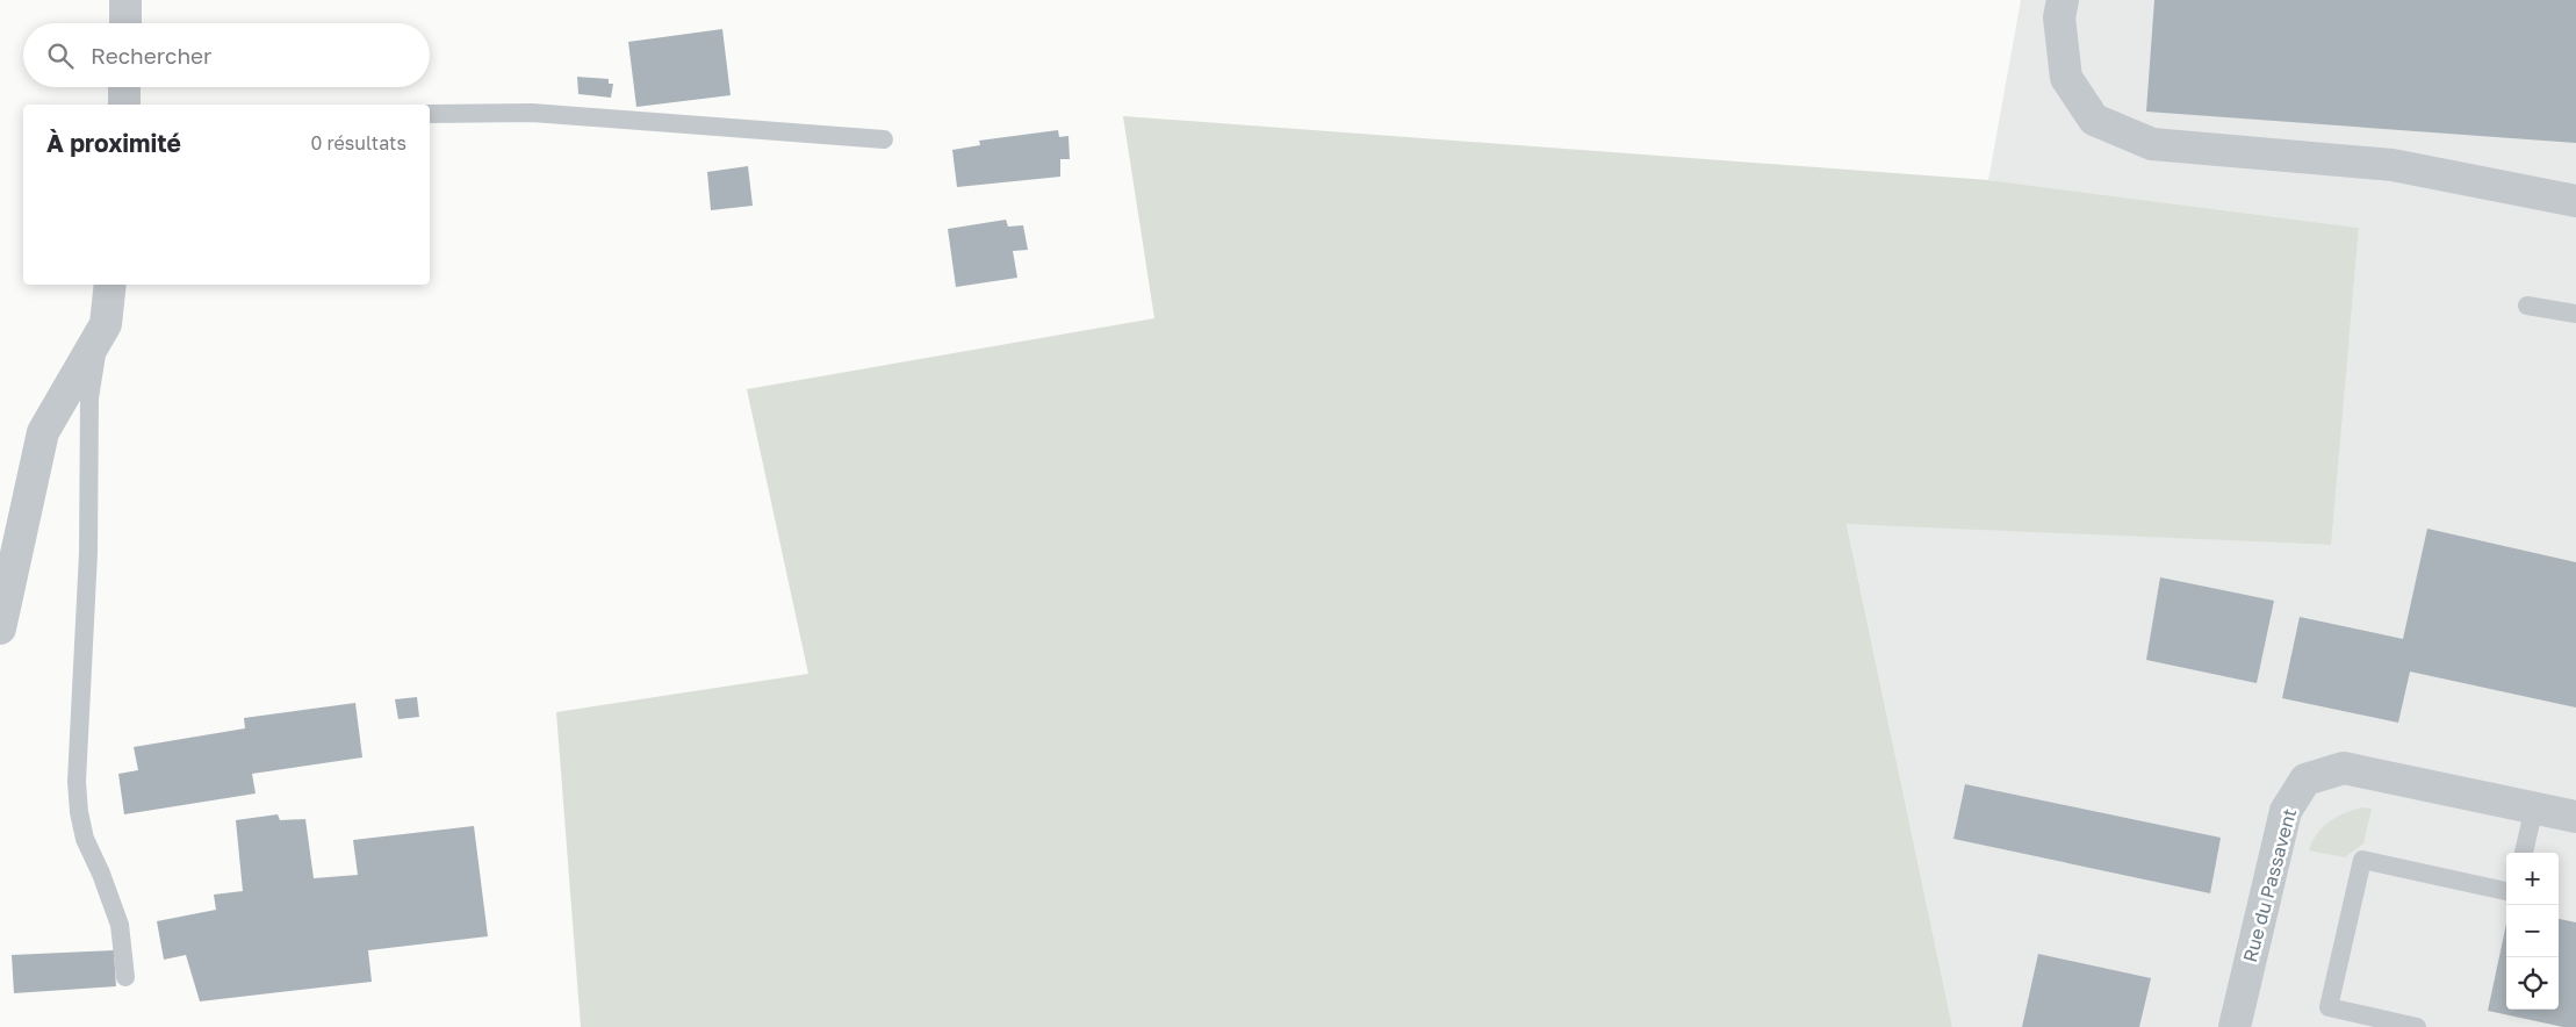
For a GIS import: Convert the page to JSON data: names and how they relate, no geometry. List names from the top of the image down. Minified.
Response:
{"streets":{"street":["Rue du Passavent"]},"page":{"search":"Rechercher","heading":["À proximité","0 résultats"],"map_buttons":["+","−"]}}
